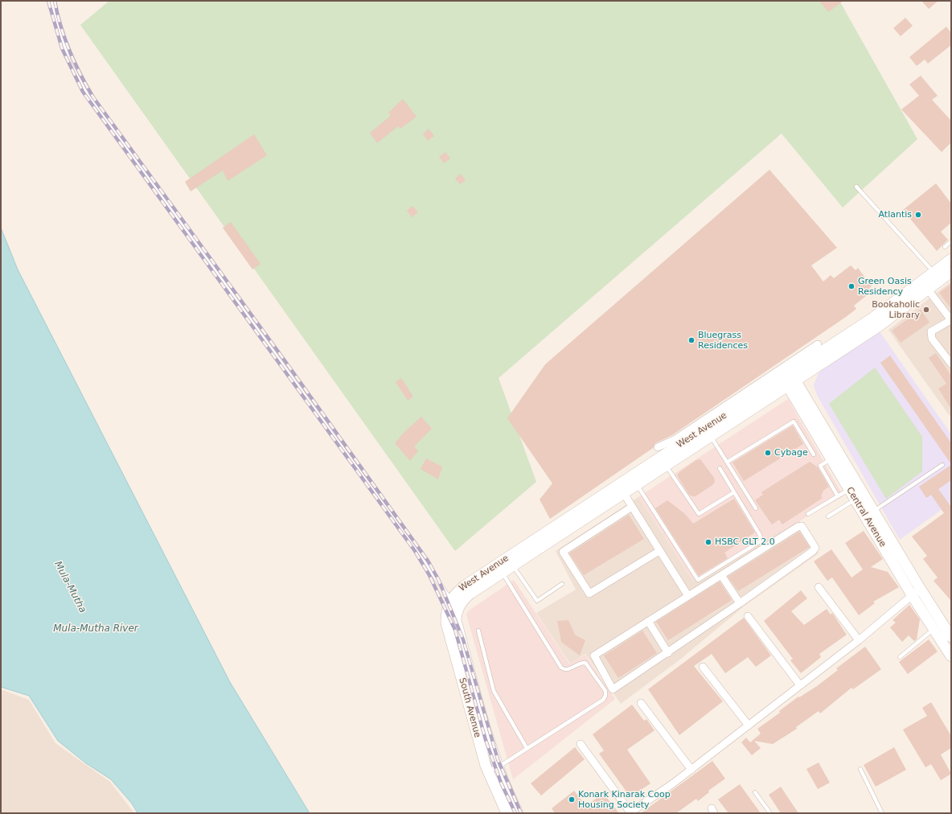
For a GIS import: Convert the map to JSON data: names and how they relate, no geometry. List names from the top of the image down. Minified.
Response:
{"streets":{"main road":["West Avenue","Central Avenue","South Avenue"]},"crossings":[["West Avenue","Central Avenue"],["West Avenue","South Avenue"]],"water":["Mula-Mutha","Mula-Mutha River"],"places":["Atlantis","Green Oasis Residency","Bookaholic Library","Bluegrass Residences","Cybage","HSBC GLT 2.0","Konark Kinarak Coop Housing Society"]}
